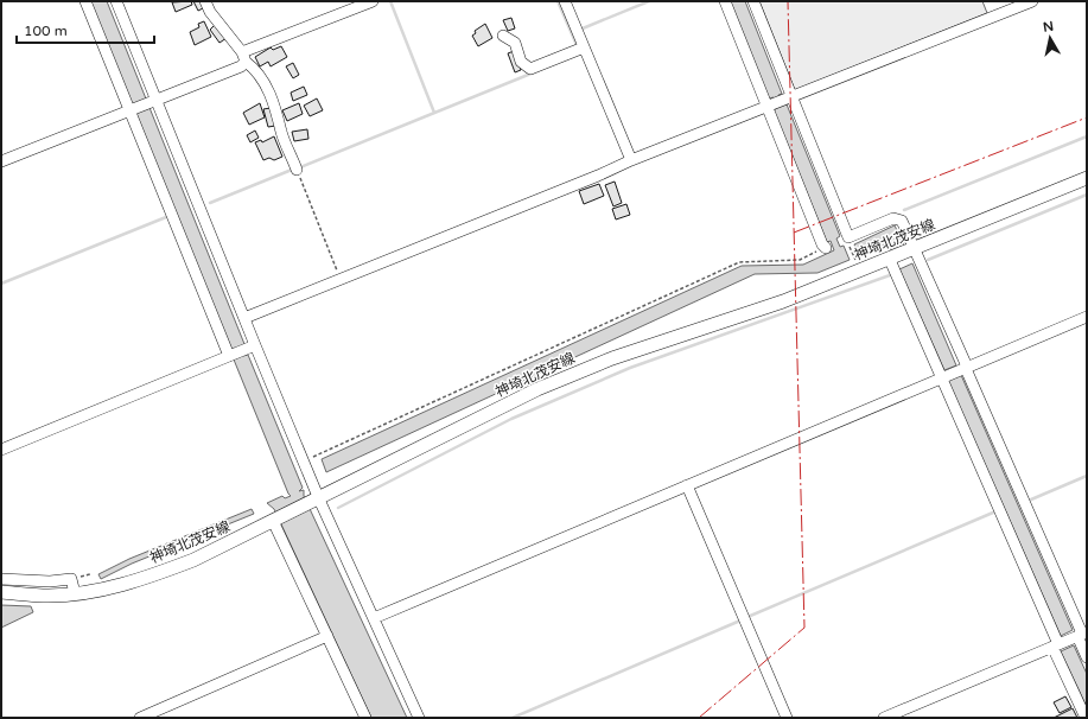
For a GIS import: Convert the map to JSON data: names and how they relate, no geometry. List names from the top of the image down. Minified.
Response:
{"streets":{"main road":["神埼北茂安線"]},"scale_bar":"100 m","north":"top"}
